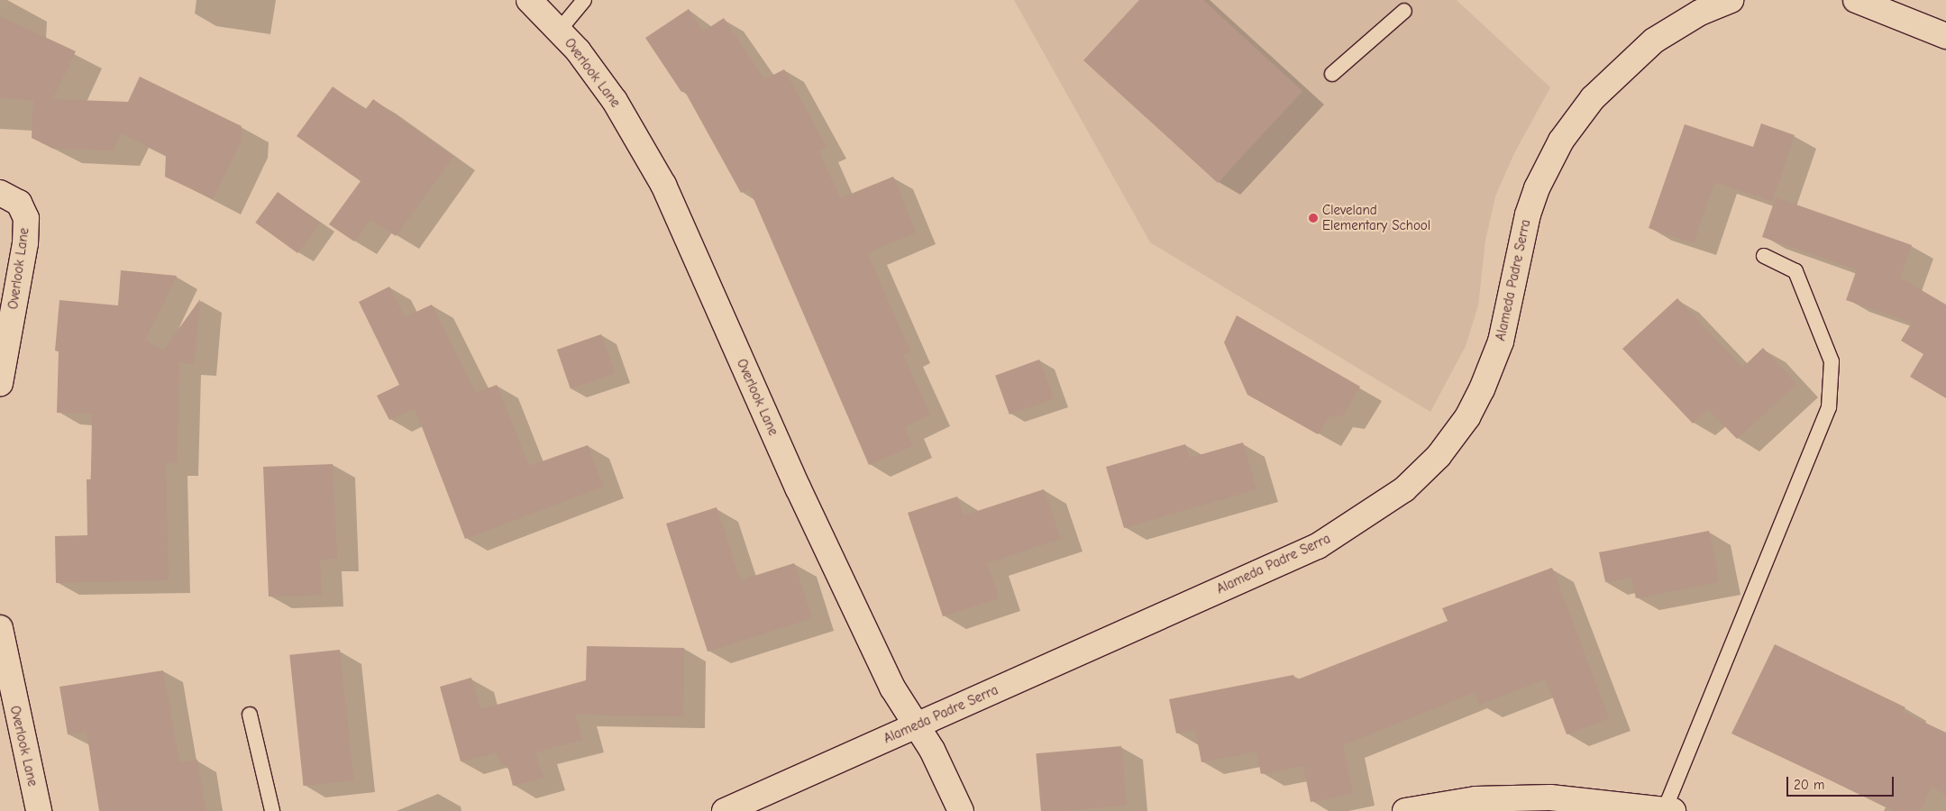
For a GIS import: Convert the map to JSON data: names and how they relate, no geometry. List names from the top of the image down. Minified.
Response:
{"streets":{"street":["Overlook Lane","Alameda Padre Serra"]},"crossings":[["Overlook Lane","Alameda Padre Serra"]],"places":["Cleveland Elementary School"],"scale_bar":"20 m"}
